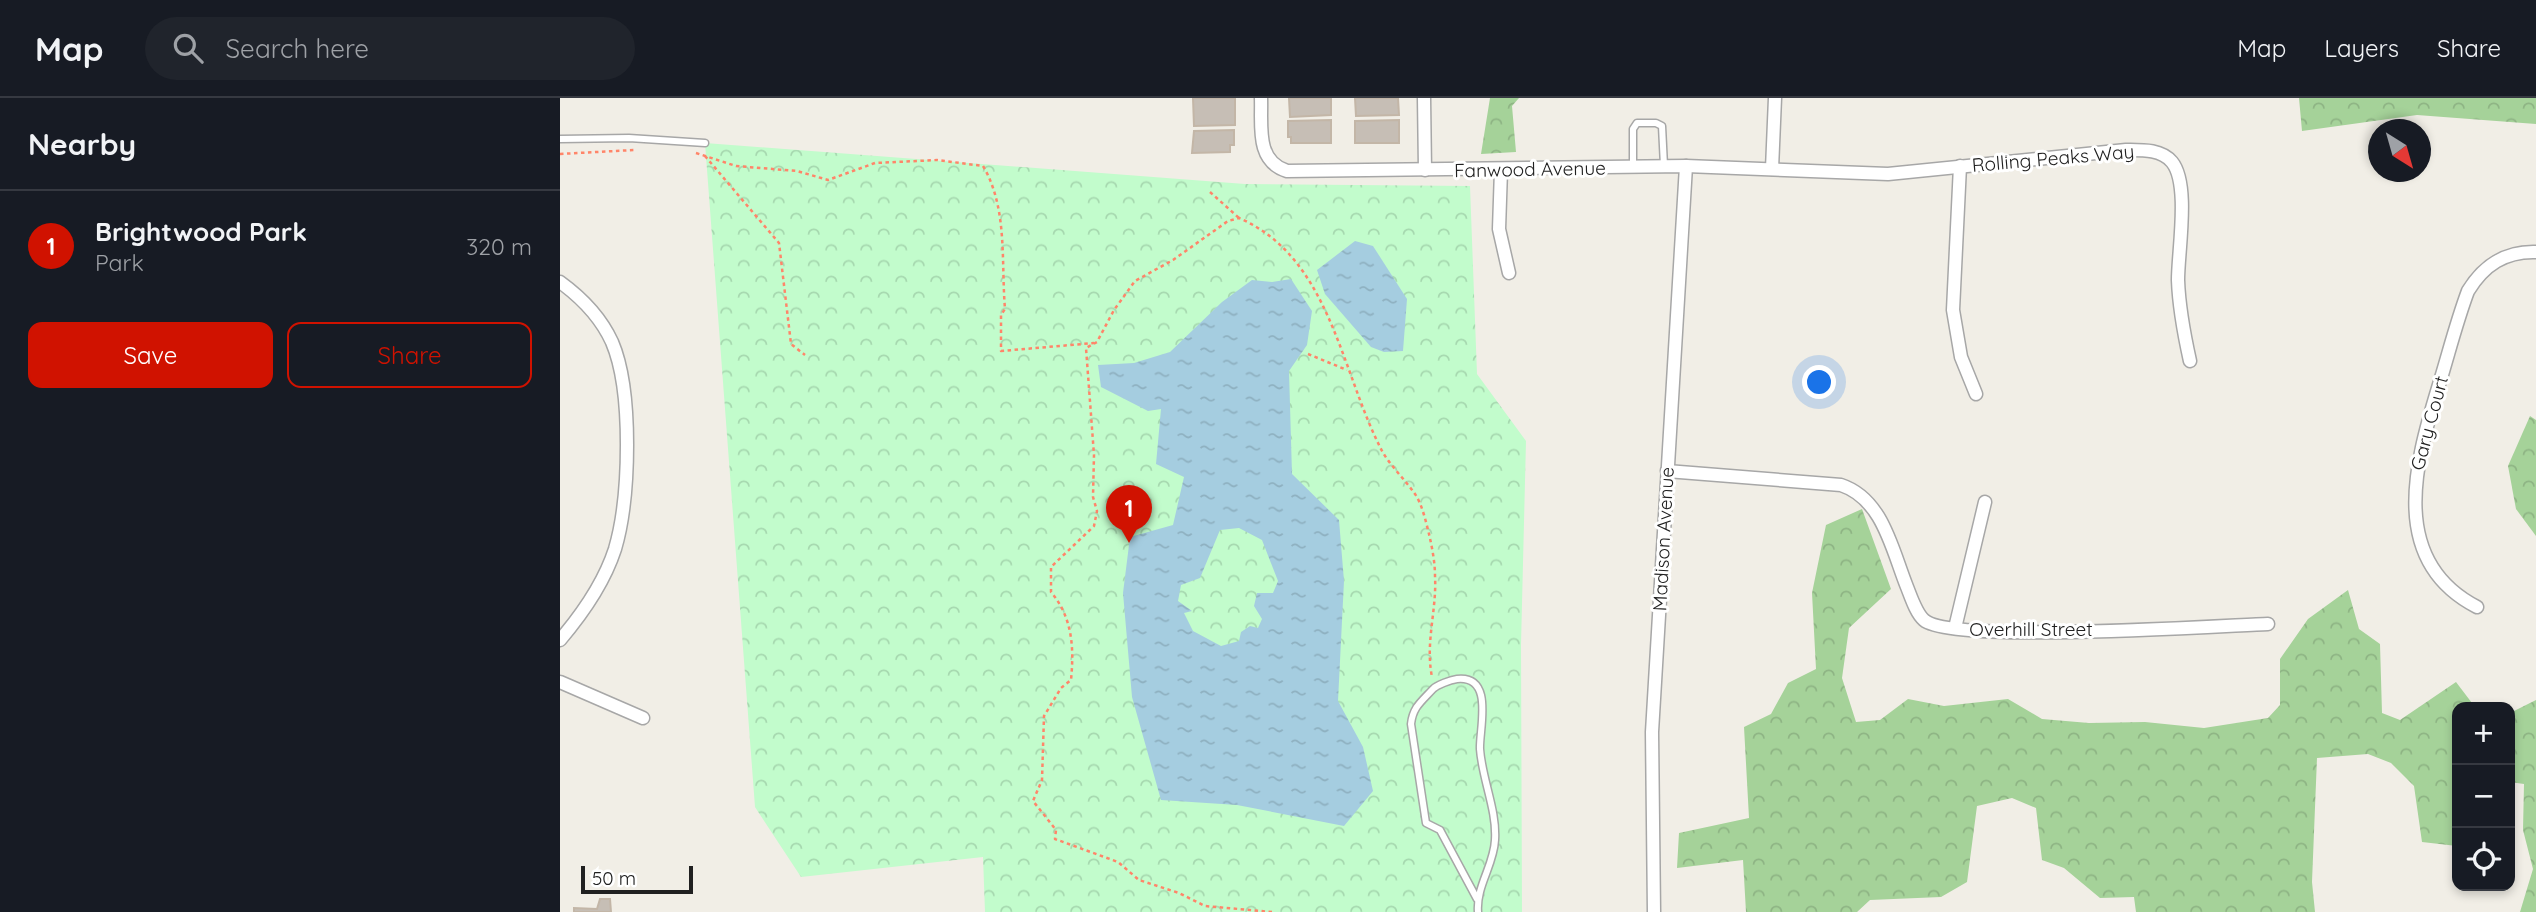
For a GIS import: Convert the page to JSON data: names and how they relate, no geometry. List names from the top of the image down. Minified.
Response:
{"streets":{"street":["Rolling Peaks Way","Fanwood Avenue","Gary Court","Madison Avenue","Overhill Street"]},"crossings":[["Rolling Peaks Way","Fanwood Avenue"],["Fanwood Avenue","Madison Avenue"],["Madison Avenue","Overhill Street"]],"scale_bar":"50 m","north":"bottom right","page":{"header":"Map","search":"Search here","nav":["Map","Layers","Share"],"heading":"Nearby","list":[{"mark":"1","name":"Brightwood Park","note":"Park","value":"320 m"}],"buttons":["Save","Share"],"pins":"1","map_buttons":["+","−"],"scale":"50 m"}}
